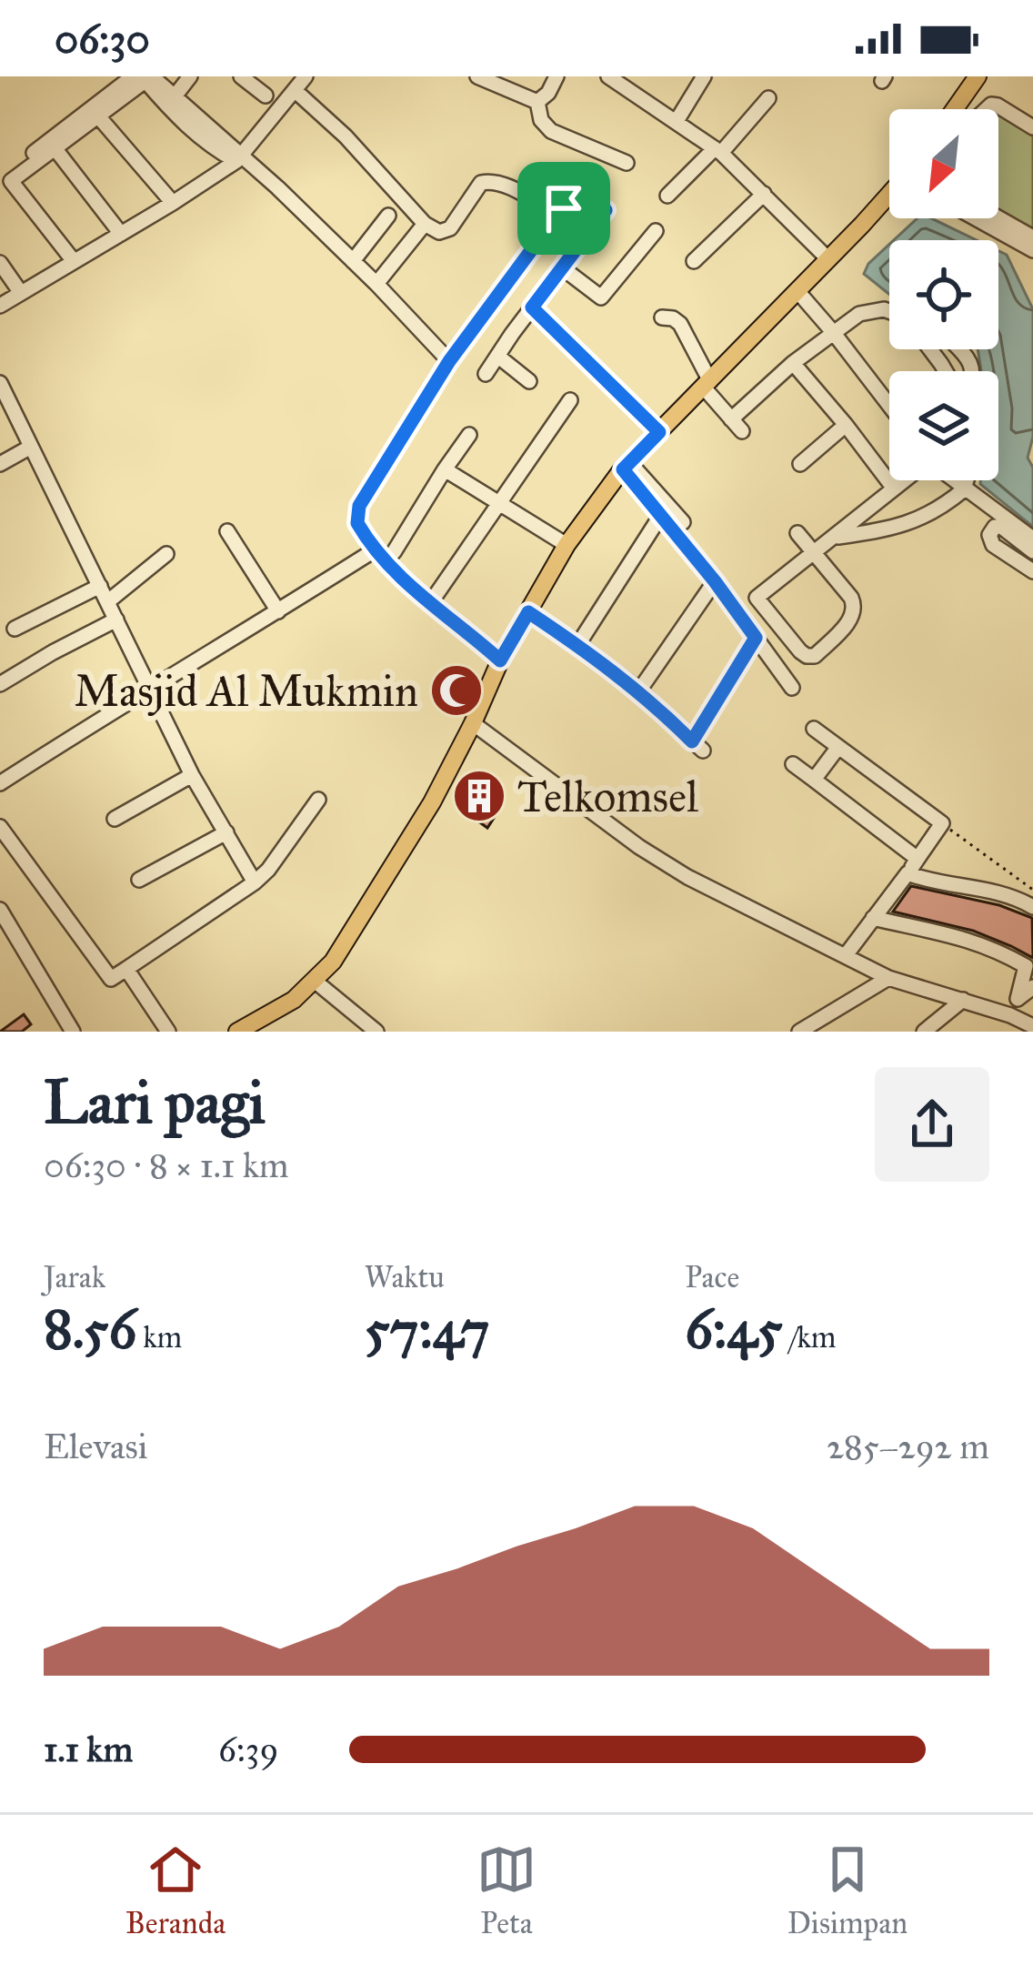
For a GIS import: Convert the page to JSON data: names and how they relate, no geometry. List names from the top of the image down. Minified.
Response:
{"places":{"mosque":["Masjid Al Mukmin"],"building":["Telkomsel"]},"north":"bottom left","page":{"status":"06:30","heading":["Lari pagi","06:30 · 8 × 1.1 km"],"stats":[["Jarak","8.56 km"],["Waktu","57:47"],["Pace","6:45 /km"]],"chart":["Elevasi","285–292 m"],"list":[{"name":"1.1 km","note":"6:39"}],"tabs":["Beranda","Peta","Disimpan"]}}
